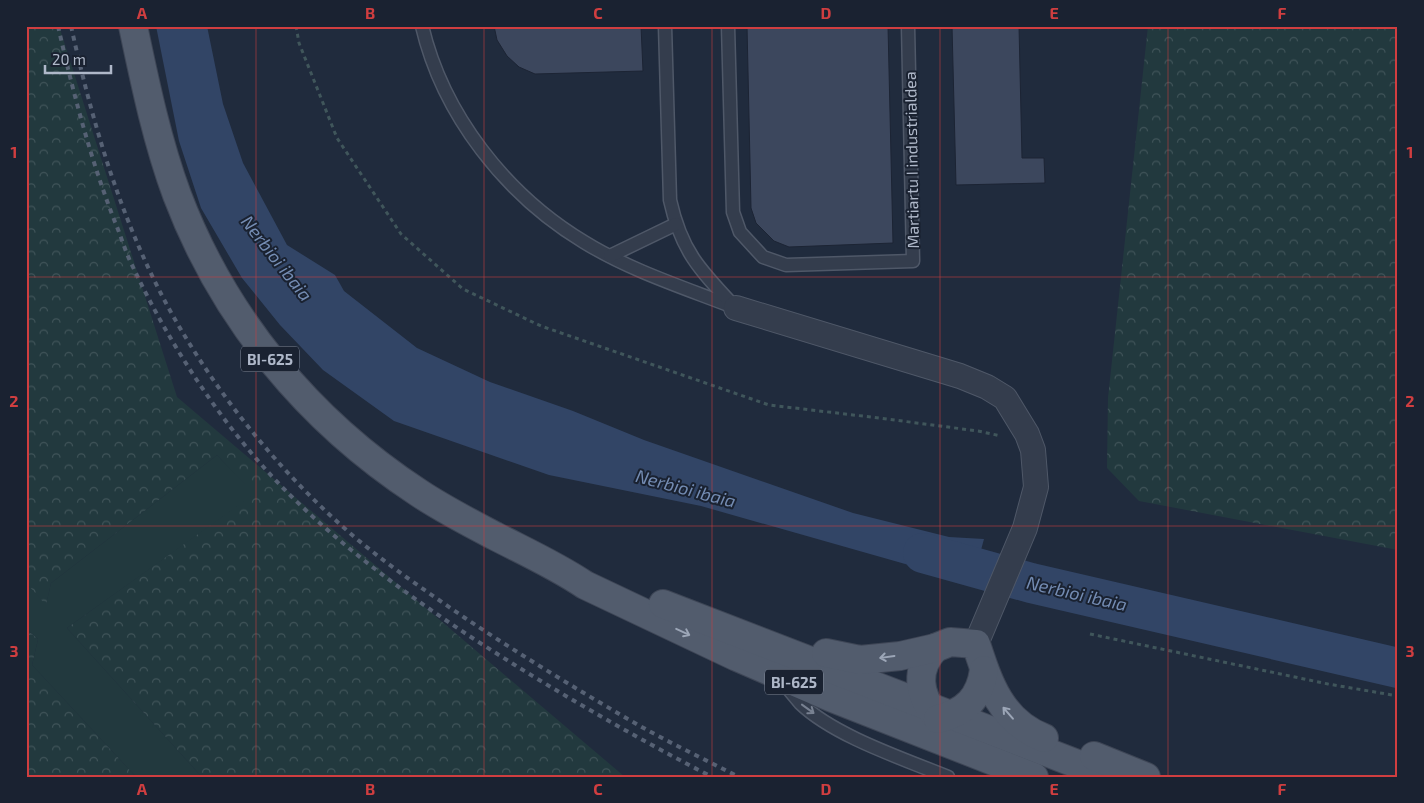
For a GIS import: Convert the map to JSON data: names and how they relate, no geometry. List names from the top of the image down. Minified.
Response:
{"streets":{"main road":["BI-625"],"lane":["Martiartu I industrialdea"]},"water":["Nerbioi ibaia"],"scale_bar":"20 m","grid":{"columns":["A","B","C","D","E","F"],"rows":["1","2","3"]}}
